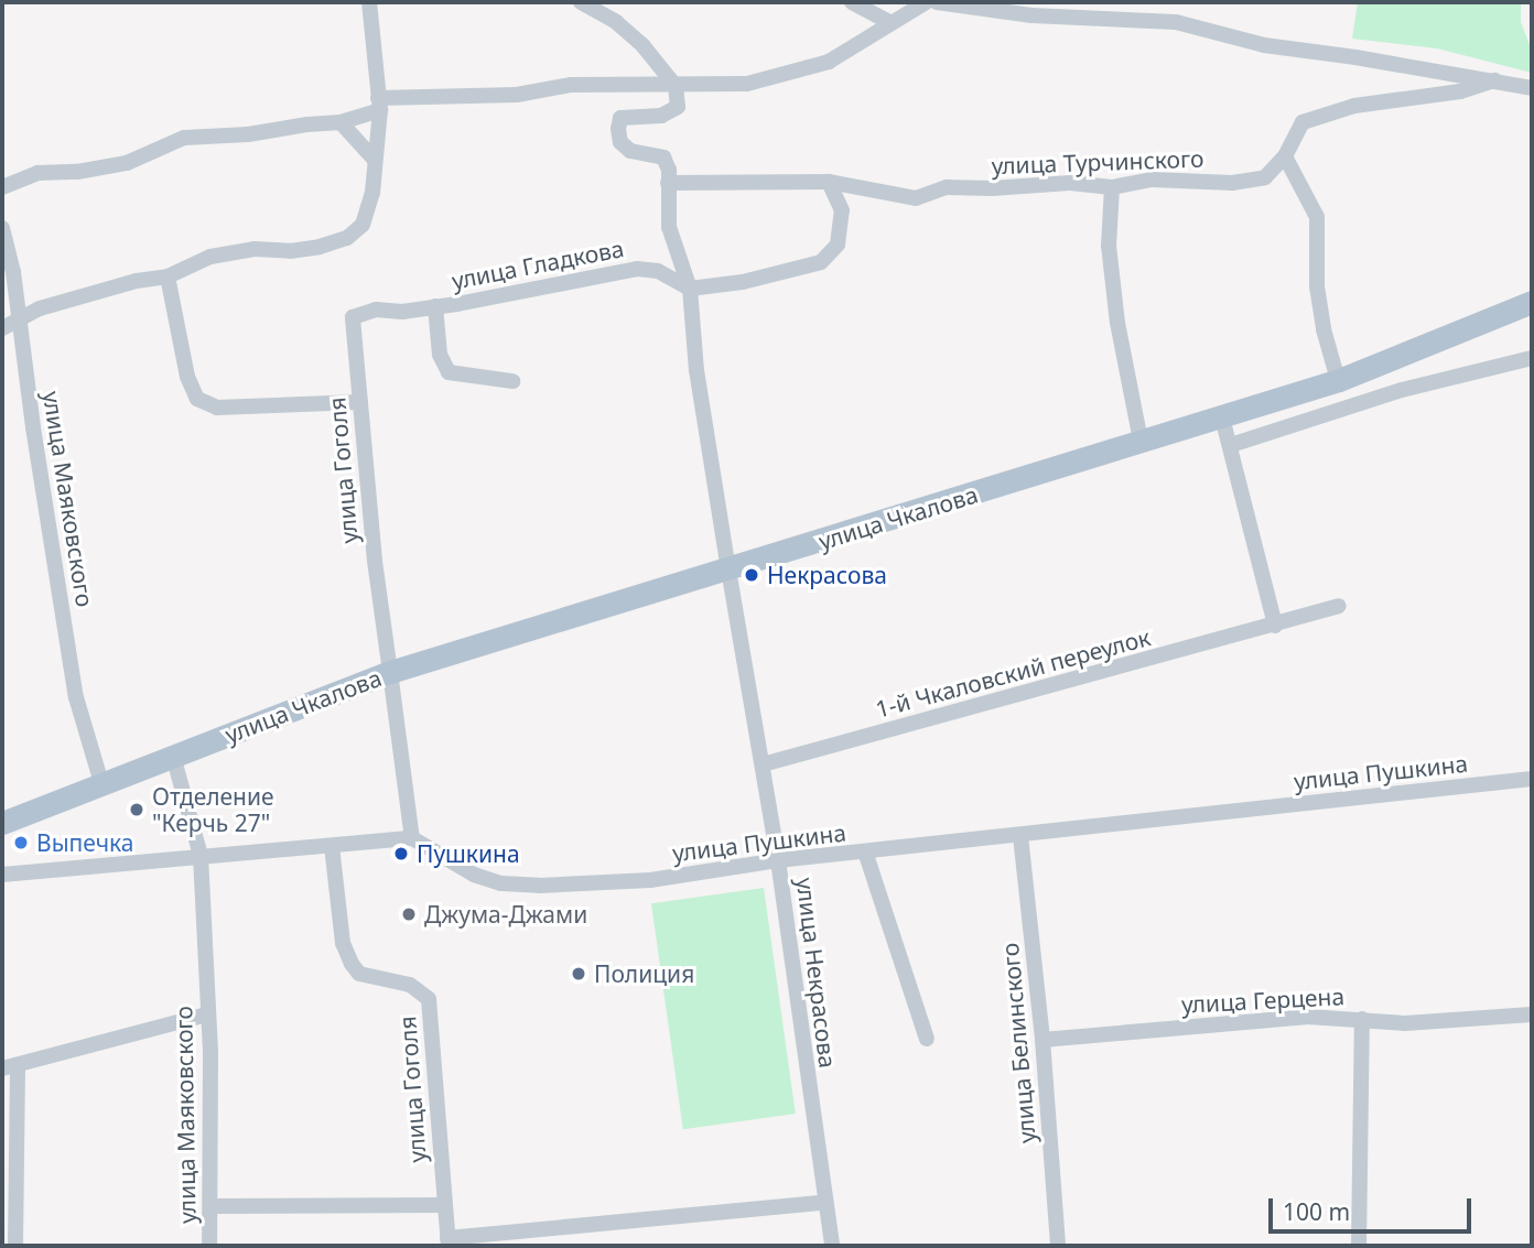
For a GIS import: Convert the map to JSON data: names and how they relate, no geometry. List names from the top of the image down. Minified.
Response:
{"streets":{"main road":["улица Чкалова"],"street":["улица Турчинского","улица Гладкова","улица Гоголя","улица Маяковского","1-й Чкаловский переулок","улица Пушкина","улица Некрасова","улица Герцена","улица Белинского"]},"crossings":[["улица Турчинского","улица Некрасова"],["улица Гладкова","улица Гоголя"],["улица Гладкова","улица Некрасова"],["улица Гоголя","улица Чкалова"],["улица Гоголя","улица Пушкина"],["улица Маяковского","улица Чкалова"],["улица Чкалова","улица Некрасова"],["1-й Чкаловский переулок","улица Некрасова"],["улица Пушкина","улица Некрасова"],["улица Пушкина","улица Белинского"],["улица Герцена","улица Белинского"]],"places":["Некрасова","Отделение \"Керчь 27\"","Выпечка","Пушкина","Джума-Джами","Полиция"],"scale_bar":"100 m"}
